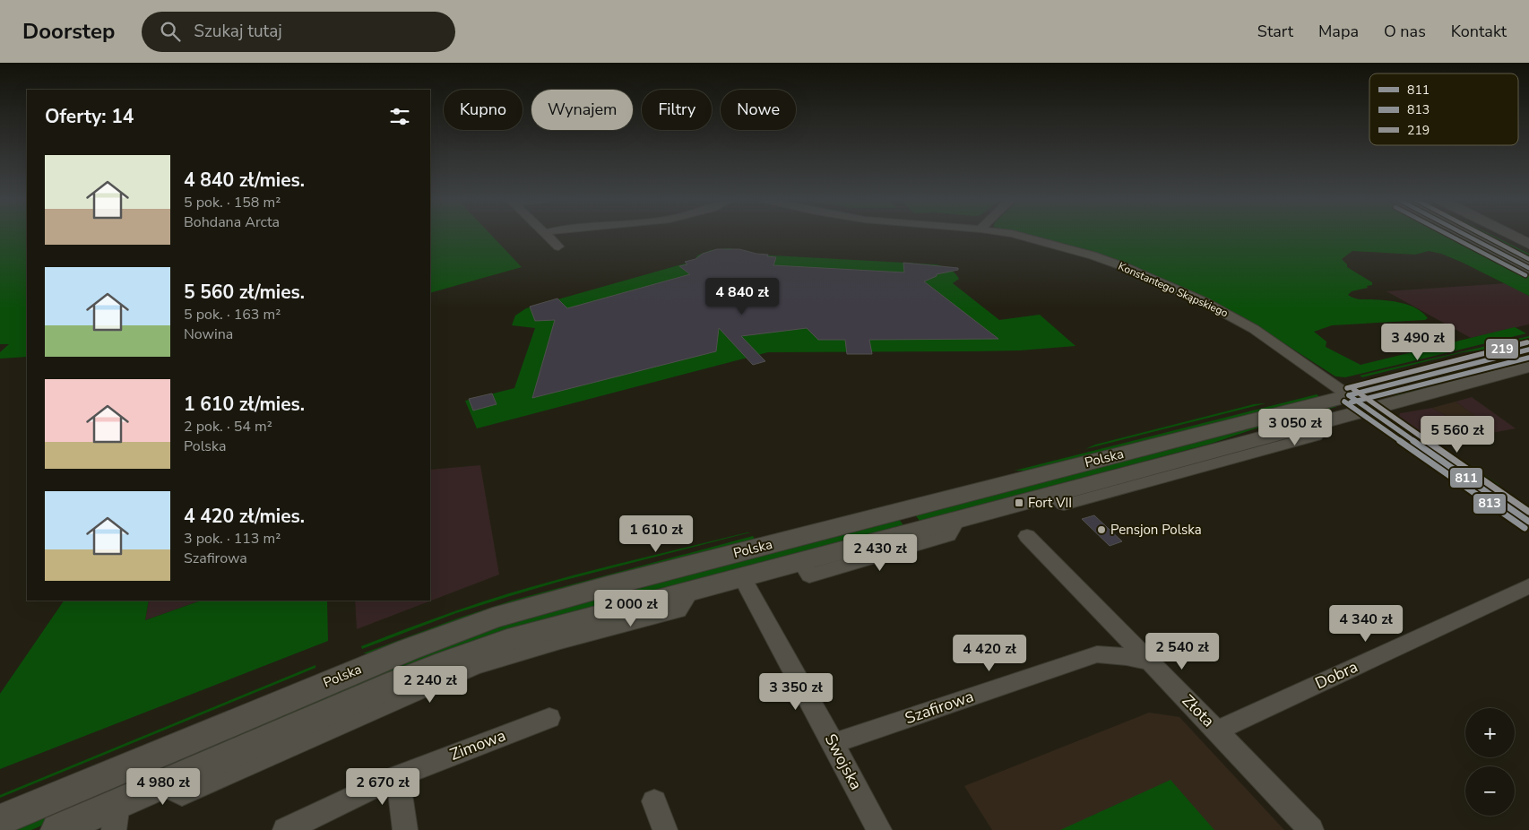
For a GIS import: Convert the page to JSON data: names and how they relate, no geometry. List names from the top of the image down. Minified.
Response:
{"streets":{"street":["Konstantego Skąpskiego","Polska","Dobra","Szafirowa","Złota","Zimowa","Swojska"]},"crossings":[["Konstantego Skąpskiego","Polska"],["Polska","Swojska"],["Dobra","Złota"],["Szafirowa","Złota"],["Szafirowa","Swojska"]],"places":{"transit":["Fort VII"],"other":["Pensjon Polska"]},"lines":["transit line 811","transit line 813","transit line 219"],"legend":["811","813","219"],"page":{"header":"Doorstep","search":"Szukaj tutaj","nav":["Start","Mapa","O nas","Kontakt"],"chip":["Kupno","Wynajem","Filtry","Nowe"],"heading":"Oferty: 14","list":[{"name":"4 840 zł/mies.","note":"5 pok. · 158 m² · Bohdana Arcta"},{"name":"5 560 zł/mies.","note":"5 pok. · 163 m² · Nowina"},{"name":"1 610 zł/mies.","note":"2 pok. · 54 m² · Polska"},{"name":"4 420 zł/mies.","note":"3 pok. · 113 m² · Szafirowa"}],"price":["4 840 zł","3 490 zł","3 050 zł","5 560 zł","1 610 zł","2 430 zł","2 000 zł","4 340 zł","2 540 zł","4 420 zł","2 240 zł","3 350 zł","4 980 zł","2 670 zł"],"map_buttons":["+","−"]}}
